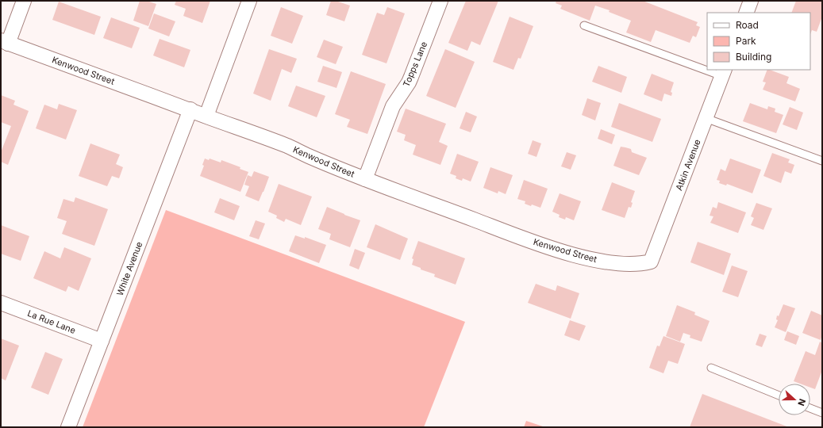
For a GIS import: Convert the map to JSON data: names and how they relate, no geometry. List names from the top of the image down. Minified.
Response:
{"streets":{"street":["Topps Lane","Kenwood Street","Atkin Avenue","White Avenue","La Rue Lane"]},"crossings":[["Topps Lane","Kenwood Street"],["Kenwood Street","Atkin Avenue"],["Kenwood Street","White Avenue"],["White Avenue","La Rue Lane"]],"legend":["Road","Park","Building"],"north":"right"}
